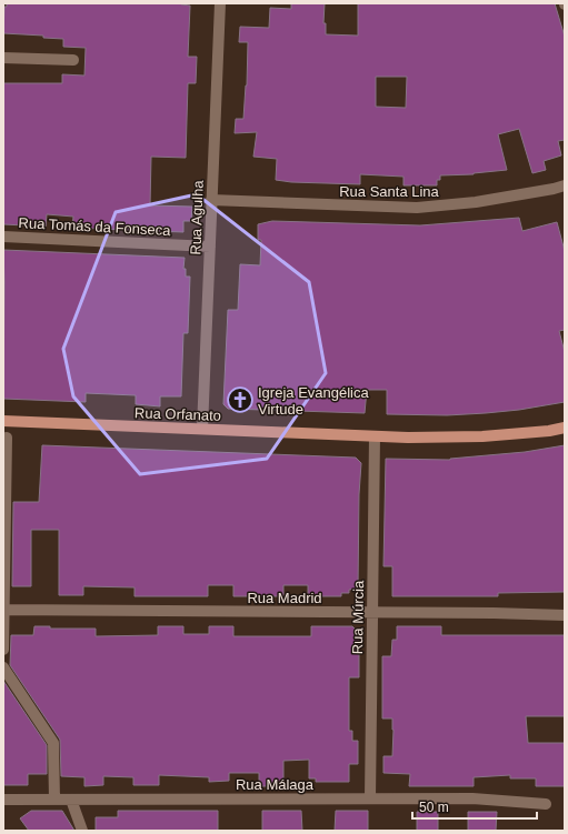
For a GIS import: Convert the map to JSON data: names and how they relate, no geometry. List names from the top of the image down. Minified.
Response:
{"streets":{"main road":["Rua Orfanato"],"street":["Rua Santa Lina","Rua Agulha","Rua Tomás da Fonseca","Rua Madrid","Rua Múrcia","Rua Málaga"]},"crossings":[["Rua Santa Lina","Rua Agulha"],["Rua Agulha","Rua Tomás da Fonseca"],["Rua Agulha","Rua Orfanato"],["Rua Orfanato","Rua Múrcia"],["Rua Madrid","Rua Múrcia"],["Rua Múrcia","Rua Málaga"]],"places":{"church":["Igreja Evangélica Virtude"]},"scale_bar":"50 m"}
